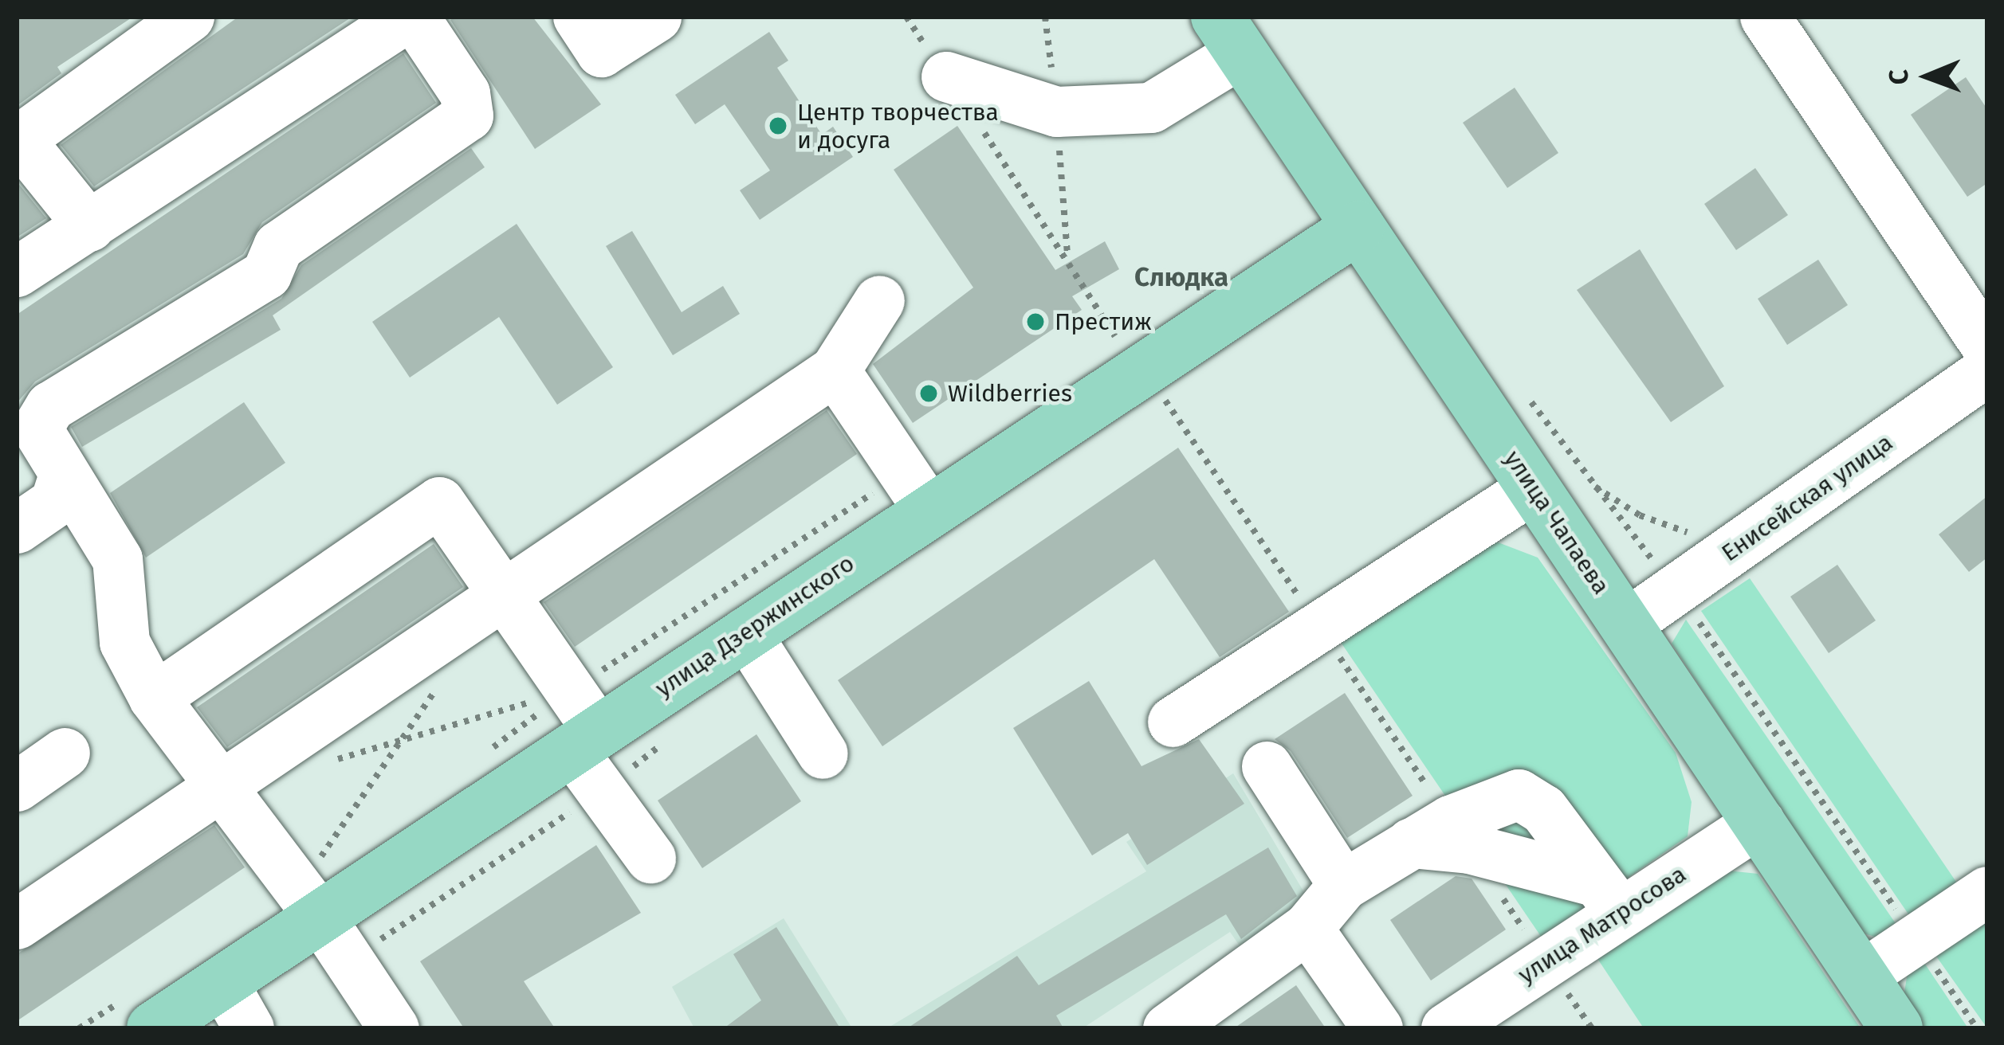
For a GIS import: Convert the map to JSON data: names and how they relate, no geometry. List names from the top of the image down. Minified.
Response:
{"streets":{"main road":["улица Чапаева","улица Дзержинского"],"street":["Енисейская улица","улица Матросова"]},"crossings":[["Енисейская улица","улица Чапаева"],["улица Чапаева","улица Дзержинского"],["улица Чапаева","улица Матросова"]],"districts":["Слюдка"],"places":["Центр творчества и досуга","Престиж","Wildberries"],"north":"left"}
